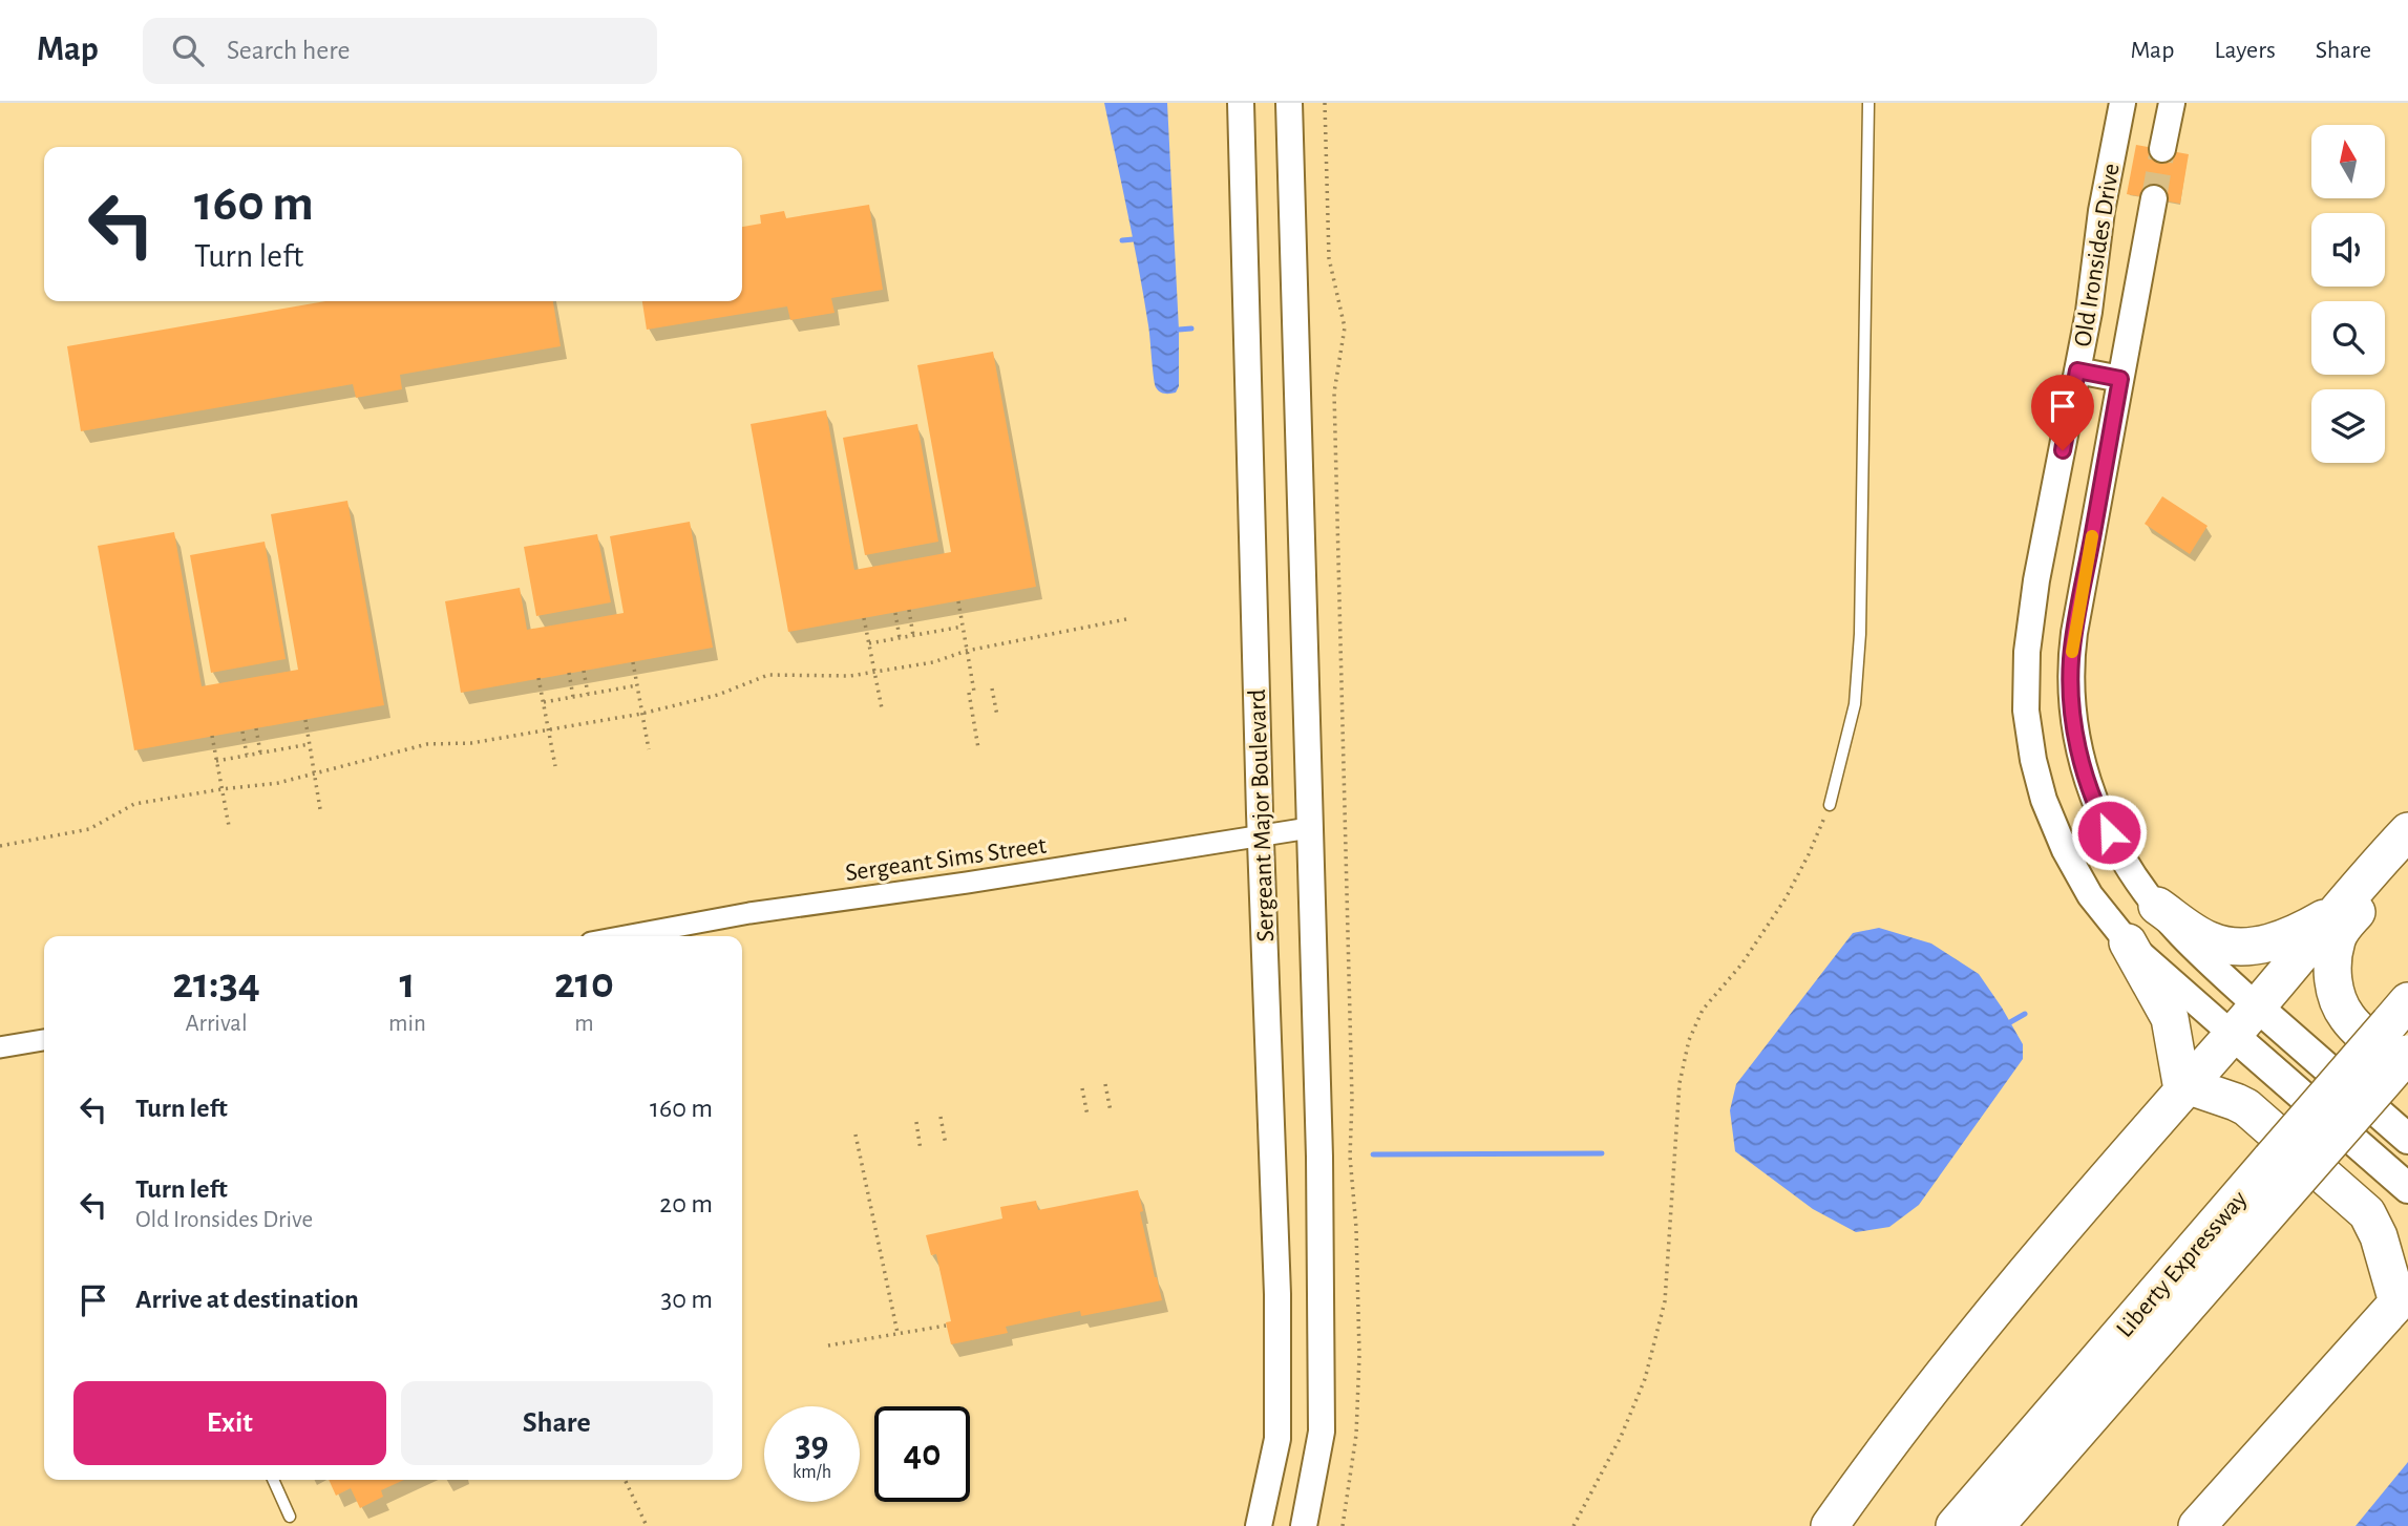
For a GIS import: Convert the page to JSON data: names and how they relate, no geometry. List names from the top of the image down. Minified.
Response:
{"streets":{"highway":["Liberty Expressway"],"street":["Old Ironsides Drive","Sergeant Major Boulevard","Sergeant Sims Street"]},"crossings":[["Sergeant Major Boulevard","Sergeant Sims Street"]],"north":"top","page":{"header":"Map","search":"Search here","nav":["Map","Layers","Share"],"turn":["160 m","Turn left"],"eta":["21:34","Arrival","1","min","210","m"],"list":[{"name":"Turn left","value":"160 m"},{"name":"Turn left","note":"Old Ironsides Drive","value":"20 m"},{"name":"Arrive at destination","value":"30 m"}],"buttons":["Exit","Share"],"speed":"39 km/h","limit":"40"}}
